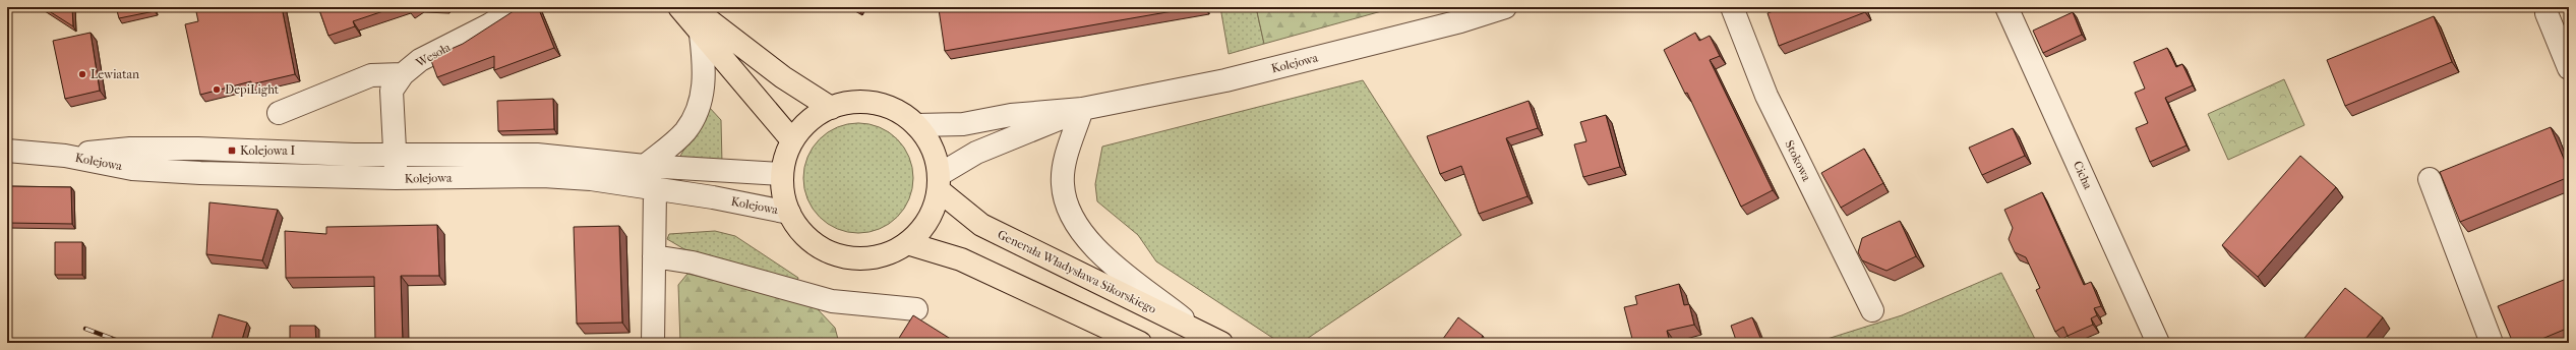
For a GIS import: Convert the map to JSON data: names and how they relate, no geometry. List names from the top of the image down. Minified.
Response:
{"streets":{"main road":["Generała Władysława Sikorskiego"],"street":["Wesoła","Kolejowa","Stokowa","Cicha"]},"crossings":[["Wesoła","Kolejowa"],["Kolejowa","Generała Władysława Sikorskiego"]],"places":{"other":["Lewiatan","DepiLight"],"transit":["Kolejowa I"]}}
